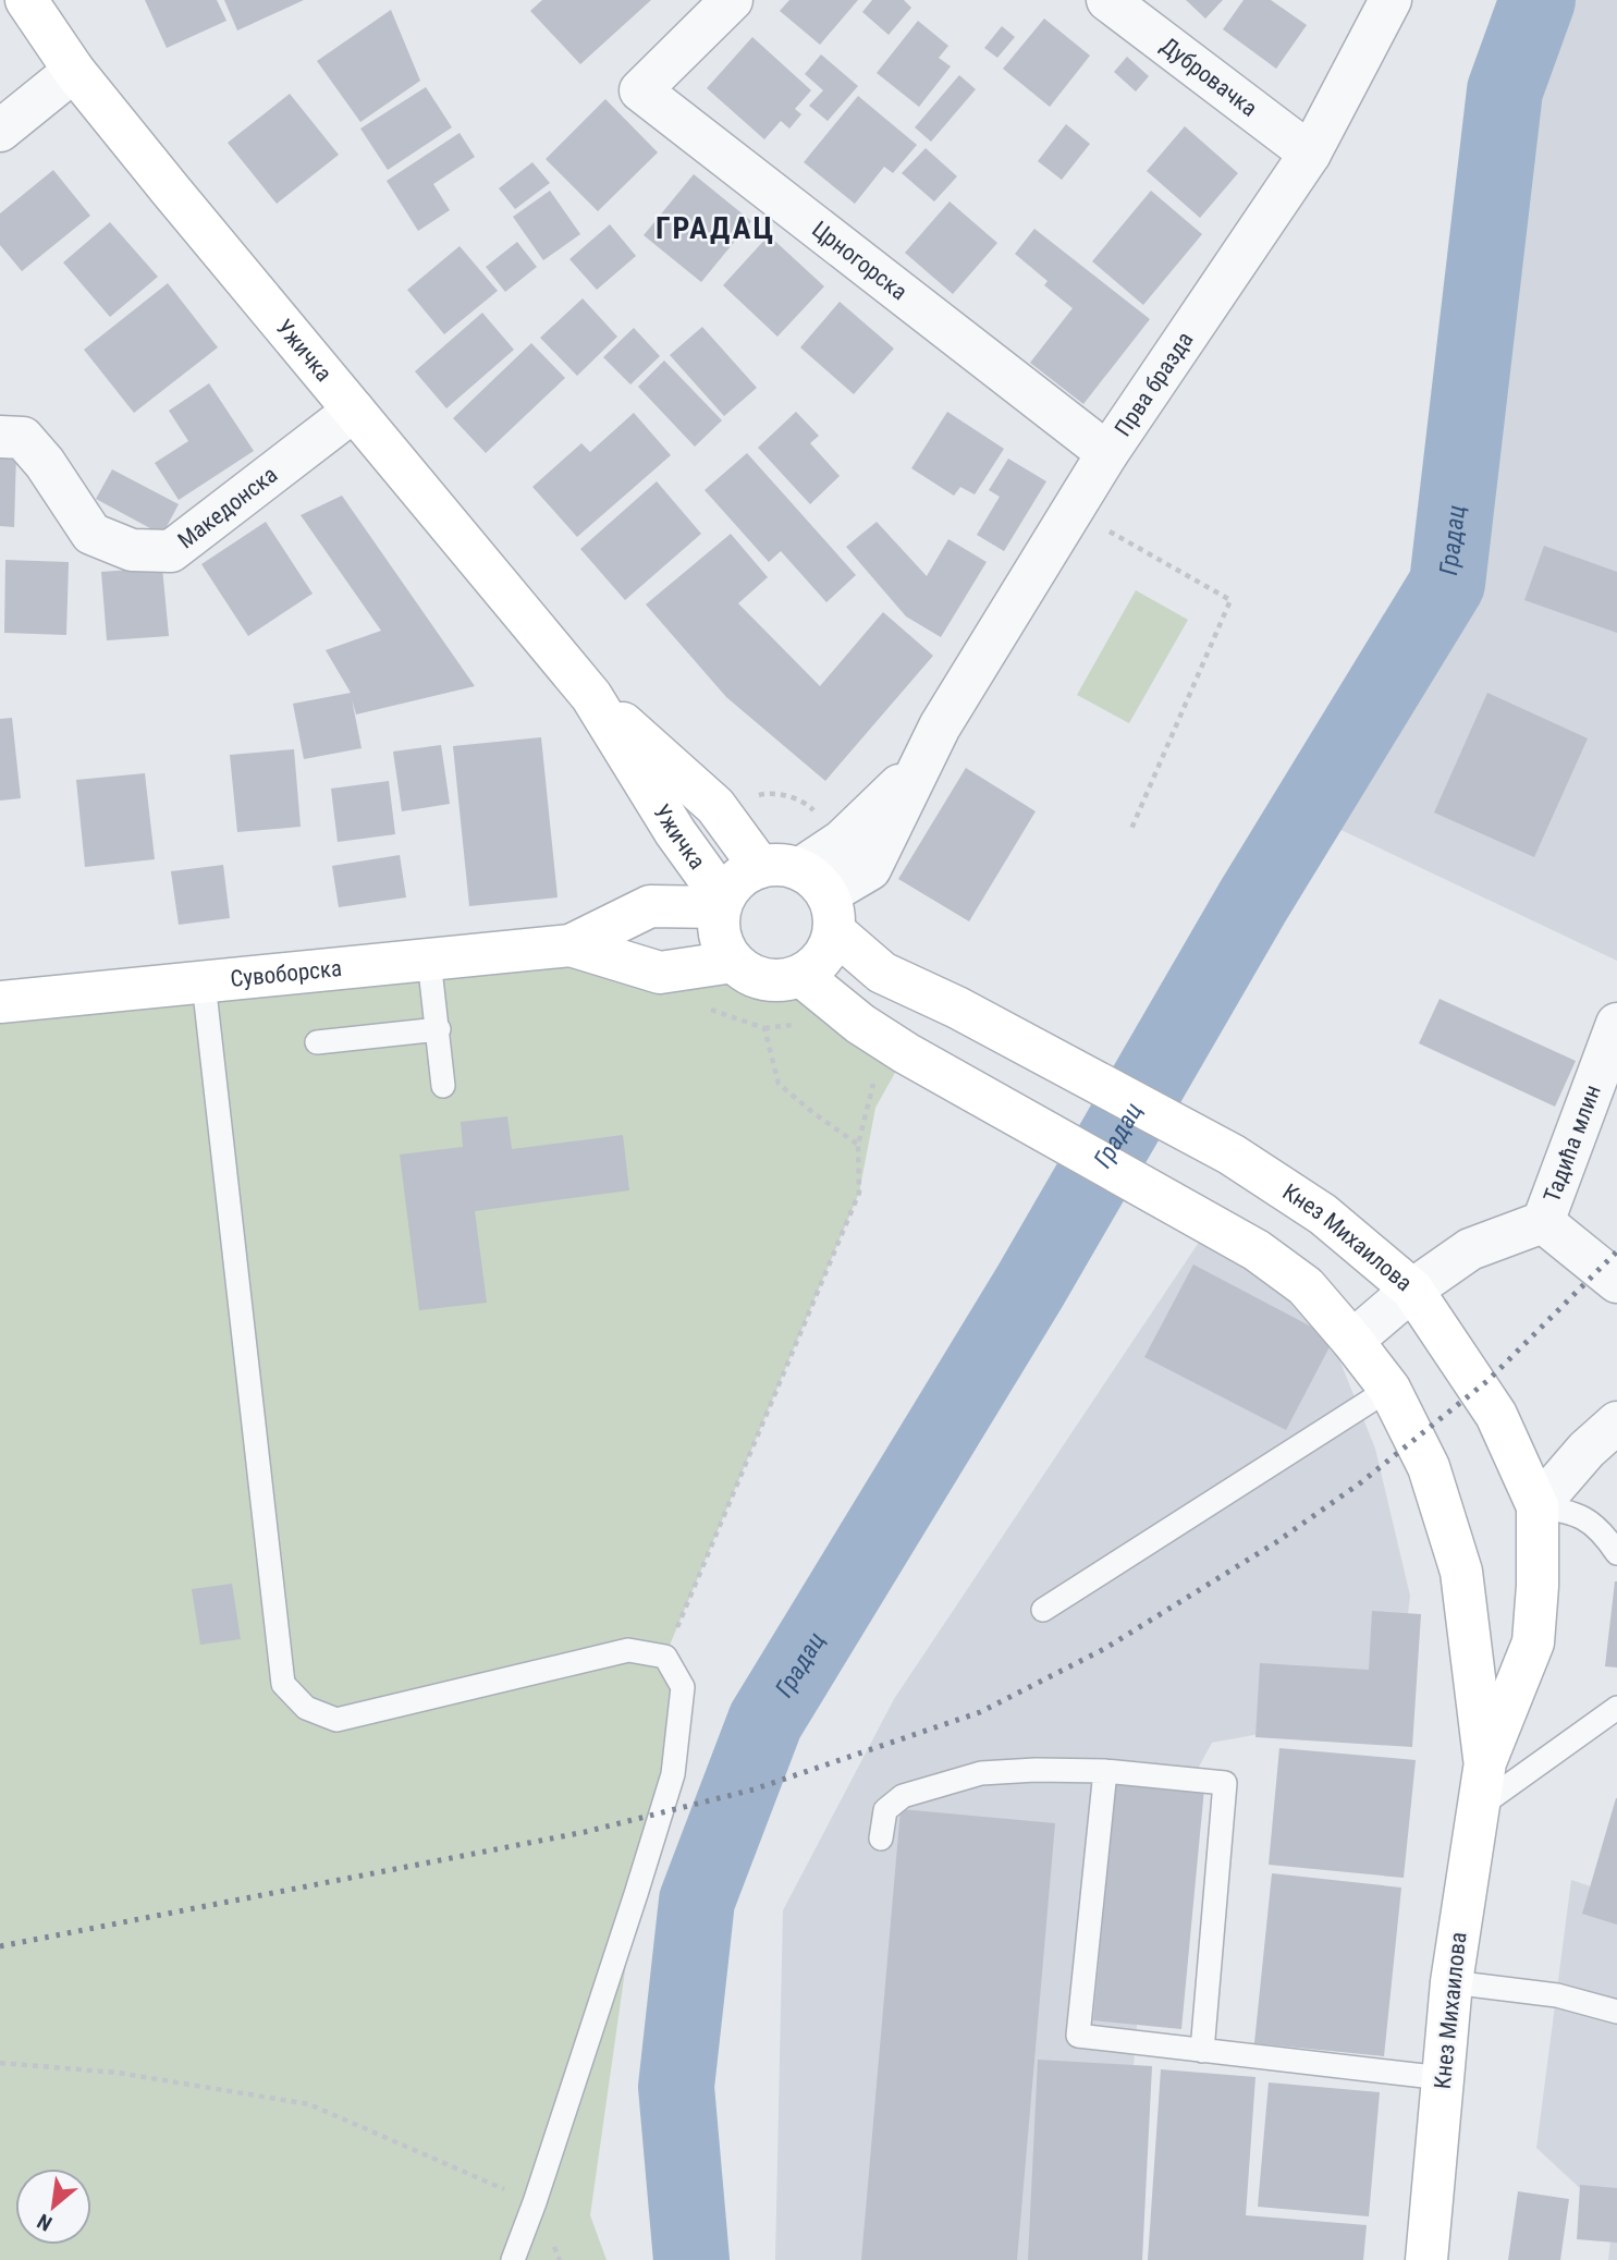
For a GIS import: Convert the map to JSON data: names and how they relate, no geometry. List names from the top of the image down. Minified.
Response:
{"streets":{"main road":["Ужичка","Сувоборска","Кнез Михаилова"],"street":["Дубровачка","Црногорска","Прва бразда","Македонска","Тадића млин"]},"crossings":[["Дубровачка","Прва бразда"],["Црногорска","Прва бразда"],["Ужичка","Прва бразда"],["Ужичка","Македонска"],["Ужичка","Сувоборска"],["Ужичка","Кнез Михаилова"],["Прва бразда","Сувоборска"],["Прва бразда","Кнез Михаилова"],["Сувоборска","Кнез Михаилова"]],"districts":["ГРАДАЦ"],"water":["Градац"],"north":"bottom left"}
